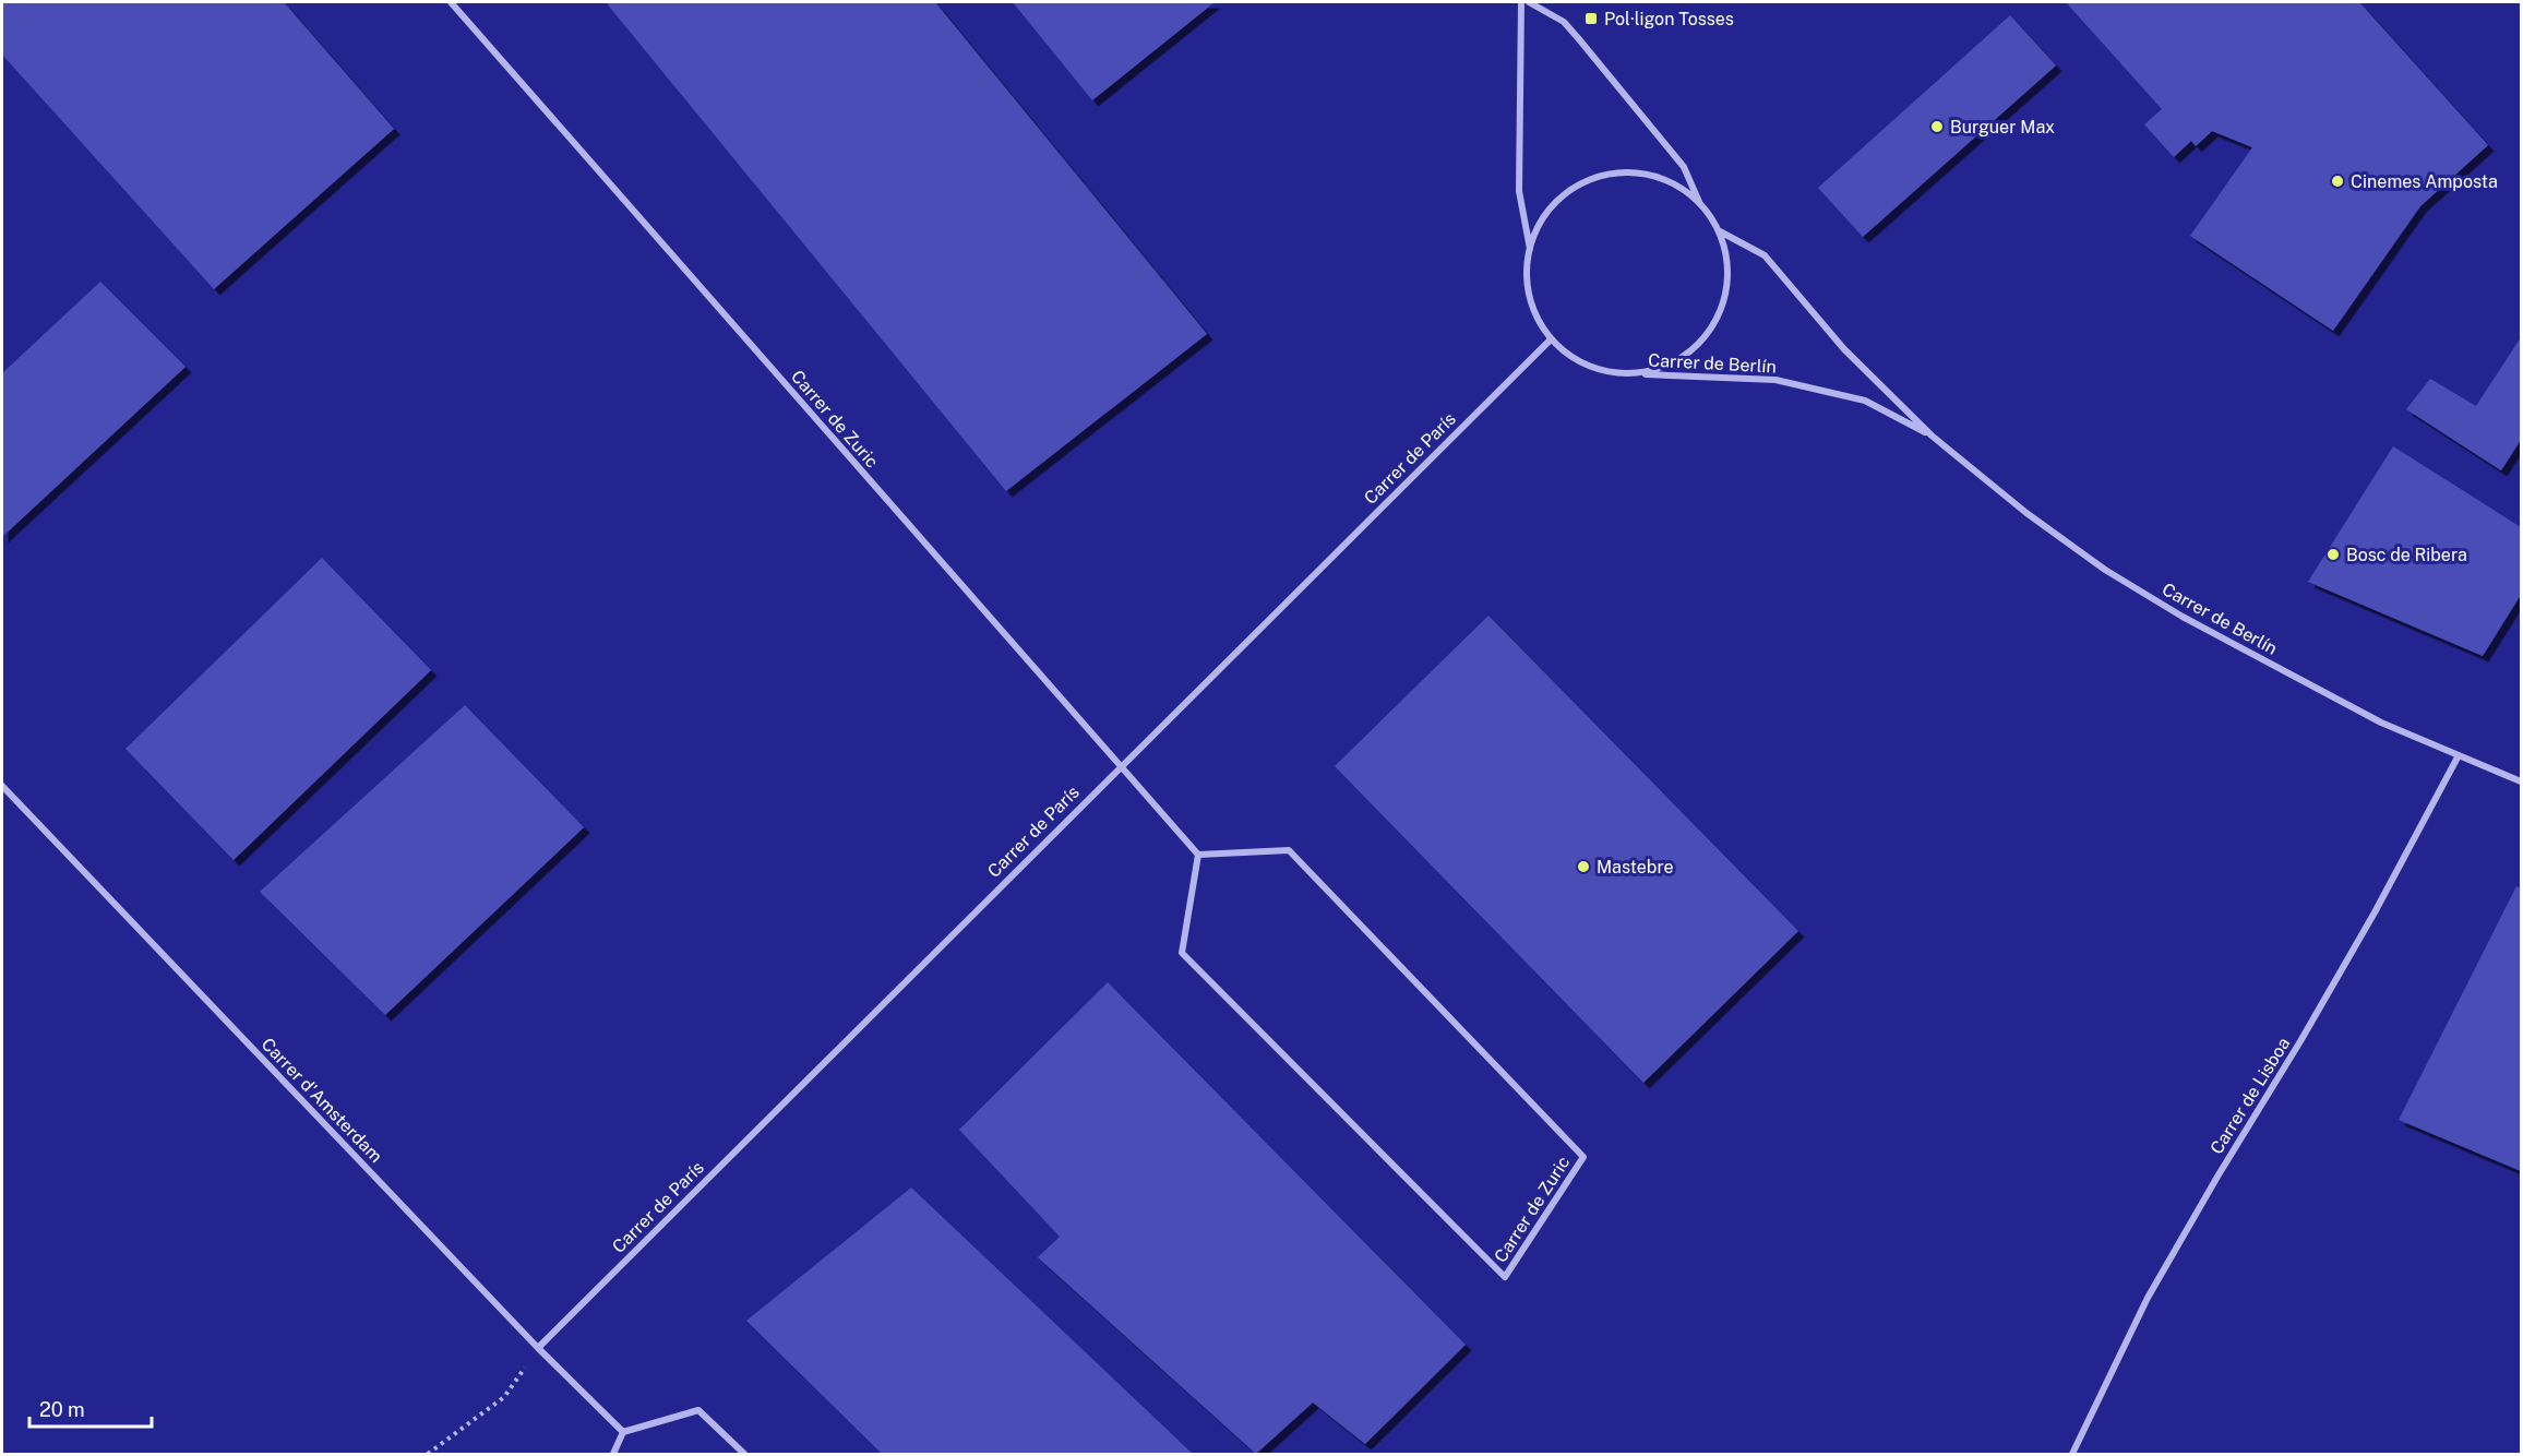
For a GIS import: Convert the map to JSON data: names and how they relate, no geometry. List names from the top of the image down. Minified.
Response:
{"streets":{"street":["Carrer de Berlín","Carrer de Zuric","Carrer de París","Carrer de Lisboa","Carrer d'Amsterdam"]},"crossings":[["Carrer de Berlín","Carrer de París"],["Carrer de Berlín","Carrer de Lisboa"],["Carrer de Zuric","Carrer de París"],["Carrer de París","Carrer d'Amsterdam"]],"places":{"transit":["Pol·ligon Tosses"],"other":["Burguer Max","Cinemes Amposta","Bosc de Ribera","Mastebre"]},"scale_bar":"20 m"}
